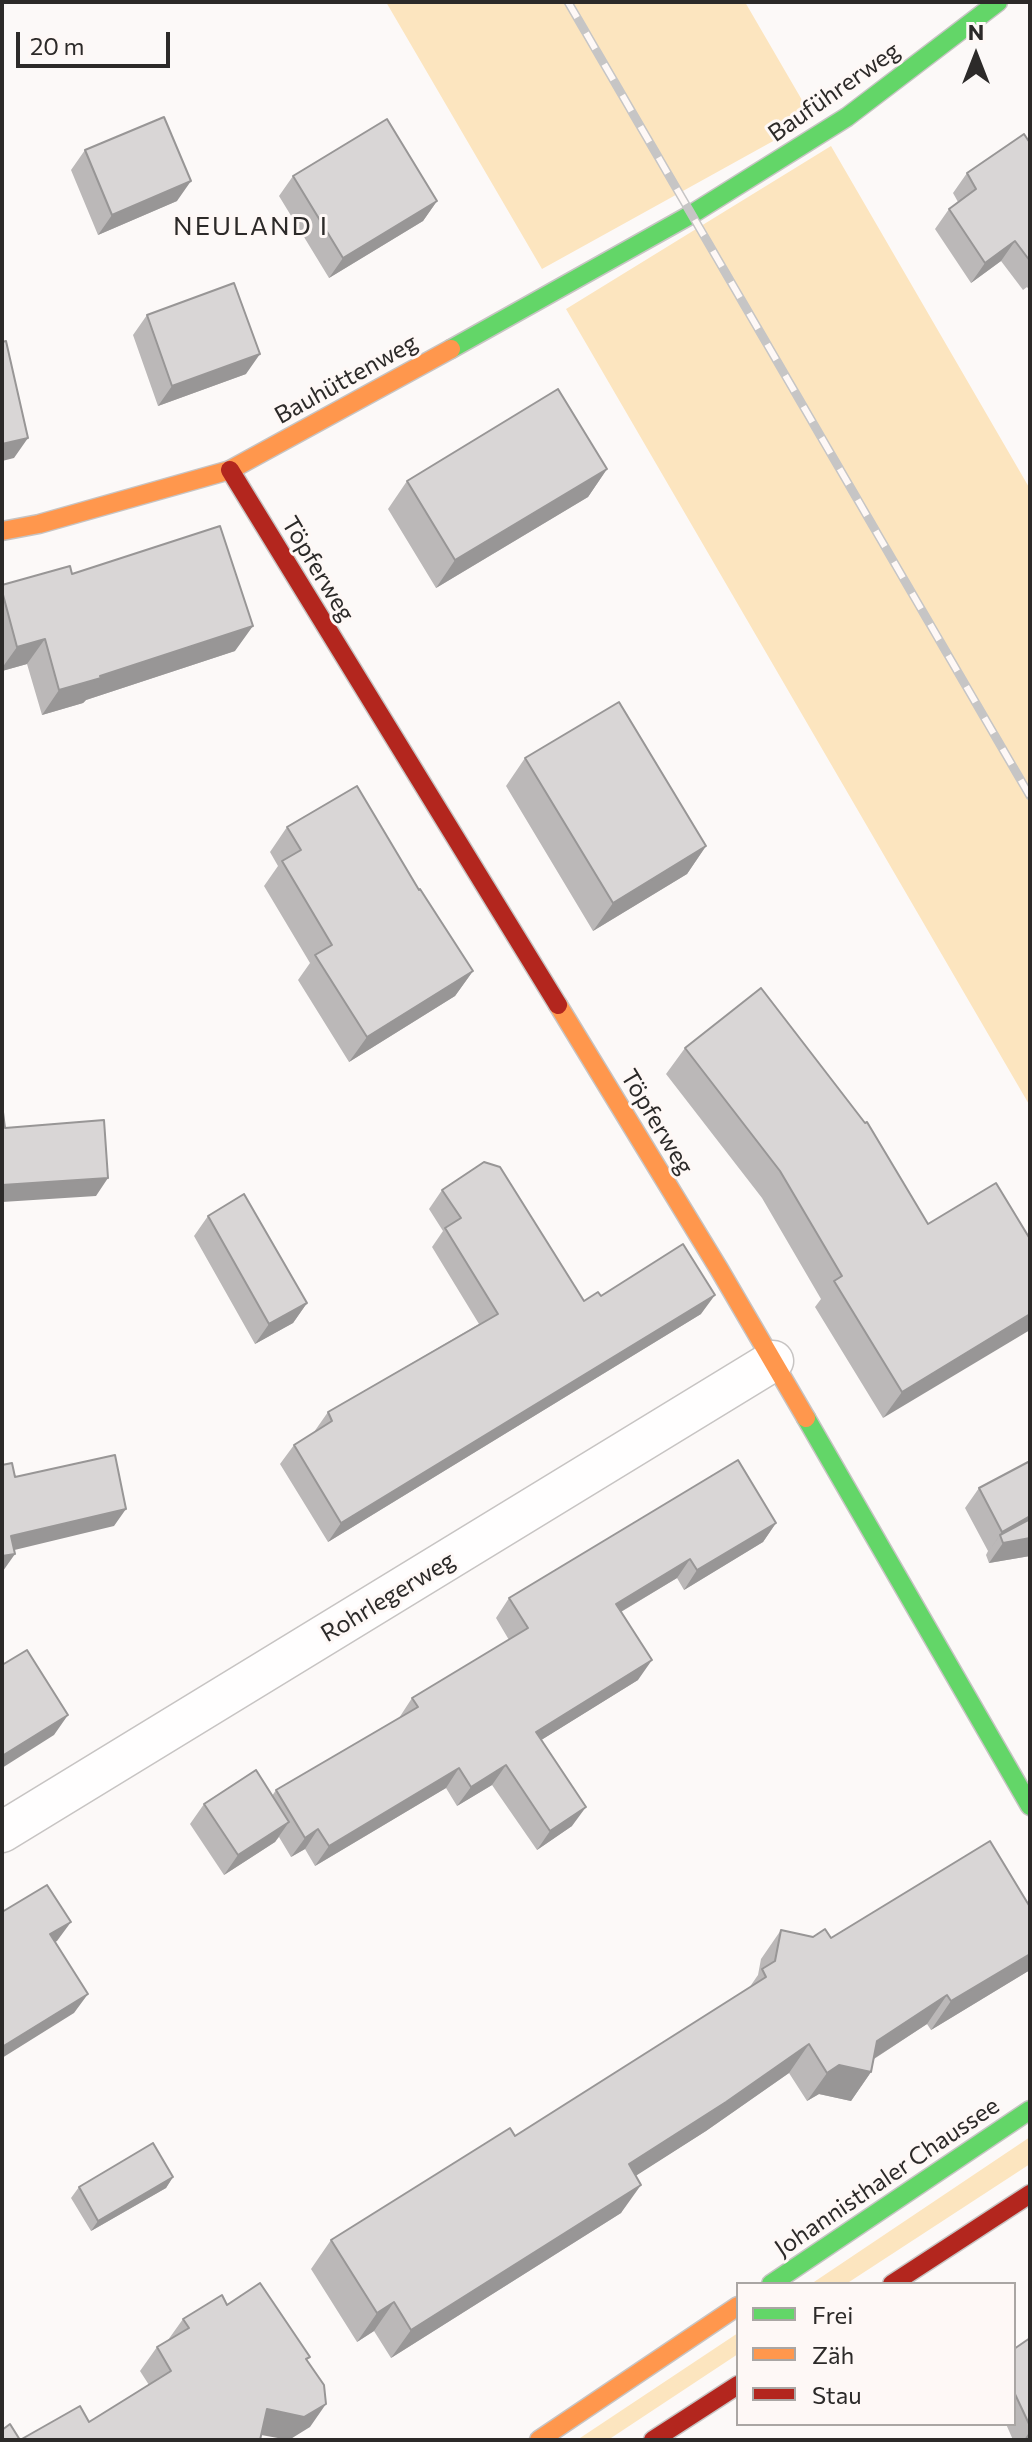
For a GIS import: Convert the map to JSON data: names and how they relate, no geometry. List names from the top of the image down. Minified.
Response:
{"streets":{"street":["Bauführerweg","Bauhüttenweg","Töpferweg","Rohrlegerweg","Johannisthaler Chaussee"]},"crossings":[["Bauführerweg","Bauhüttenweg"],["Bauhüttenweg","Töpferweg"],["Töpferweg","Rohrlegerweg"]],"districts":["NEULAND I"],"legend":["Frei","Zäh","Stau"],"scale_bar":"20 m","north":"top"}
